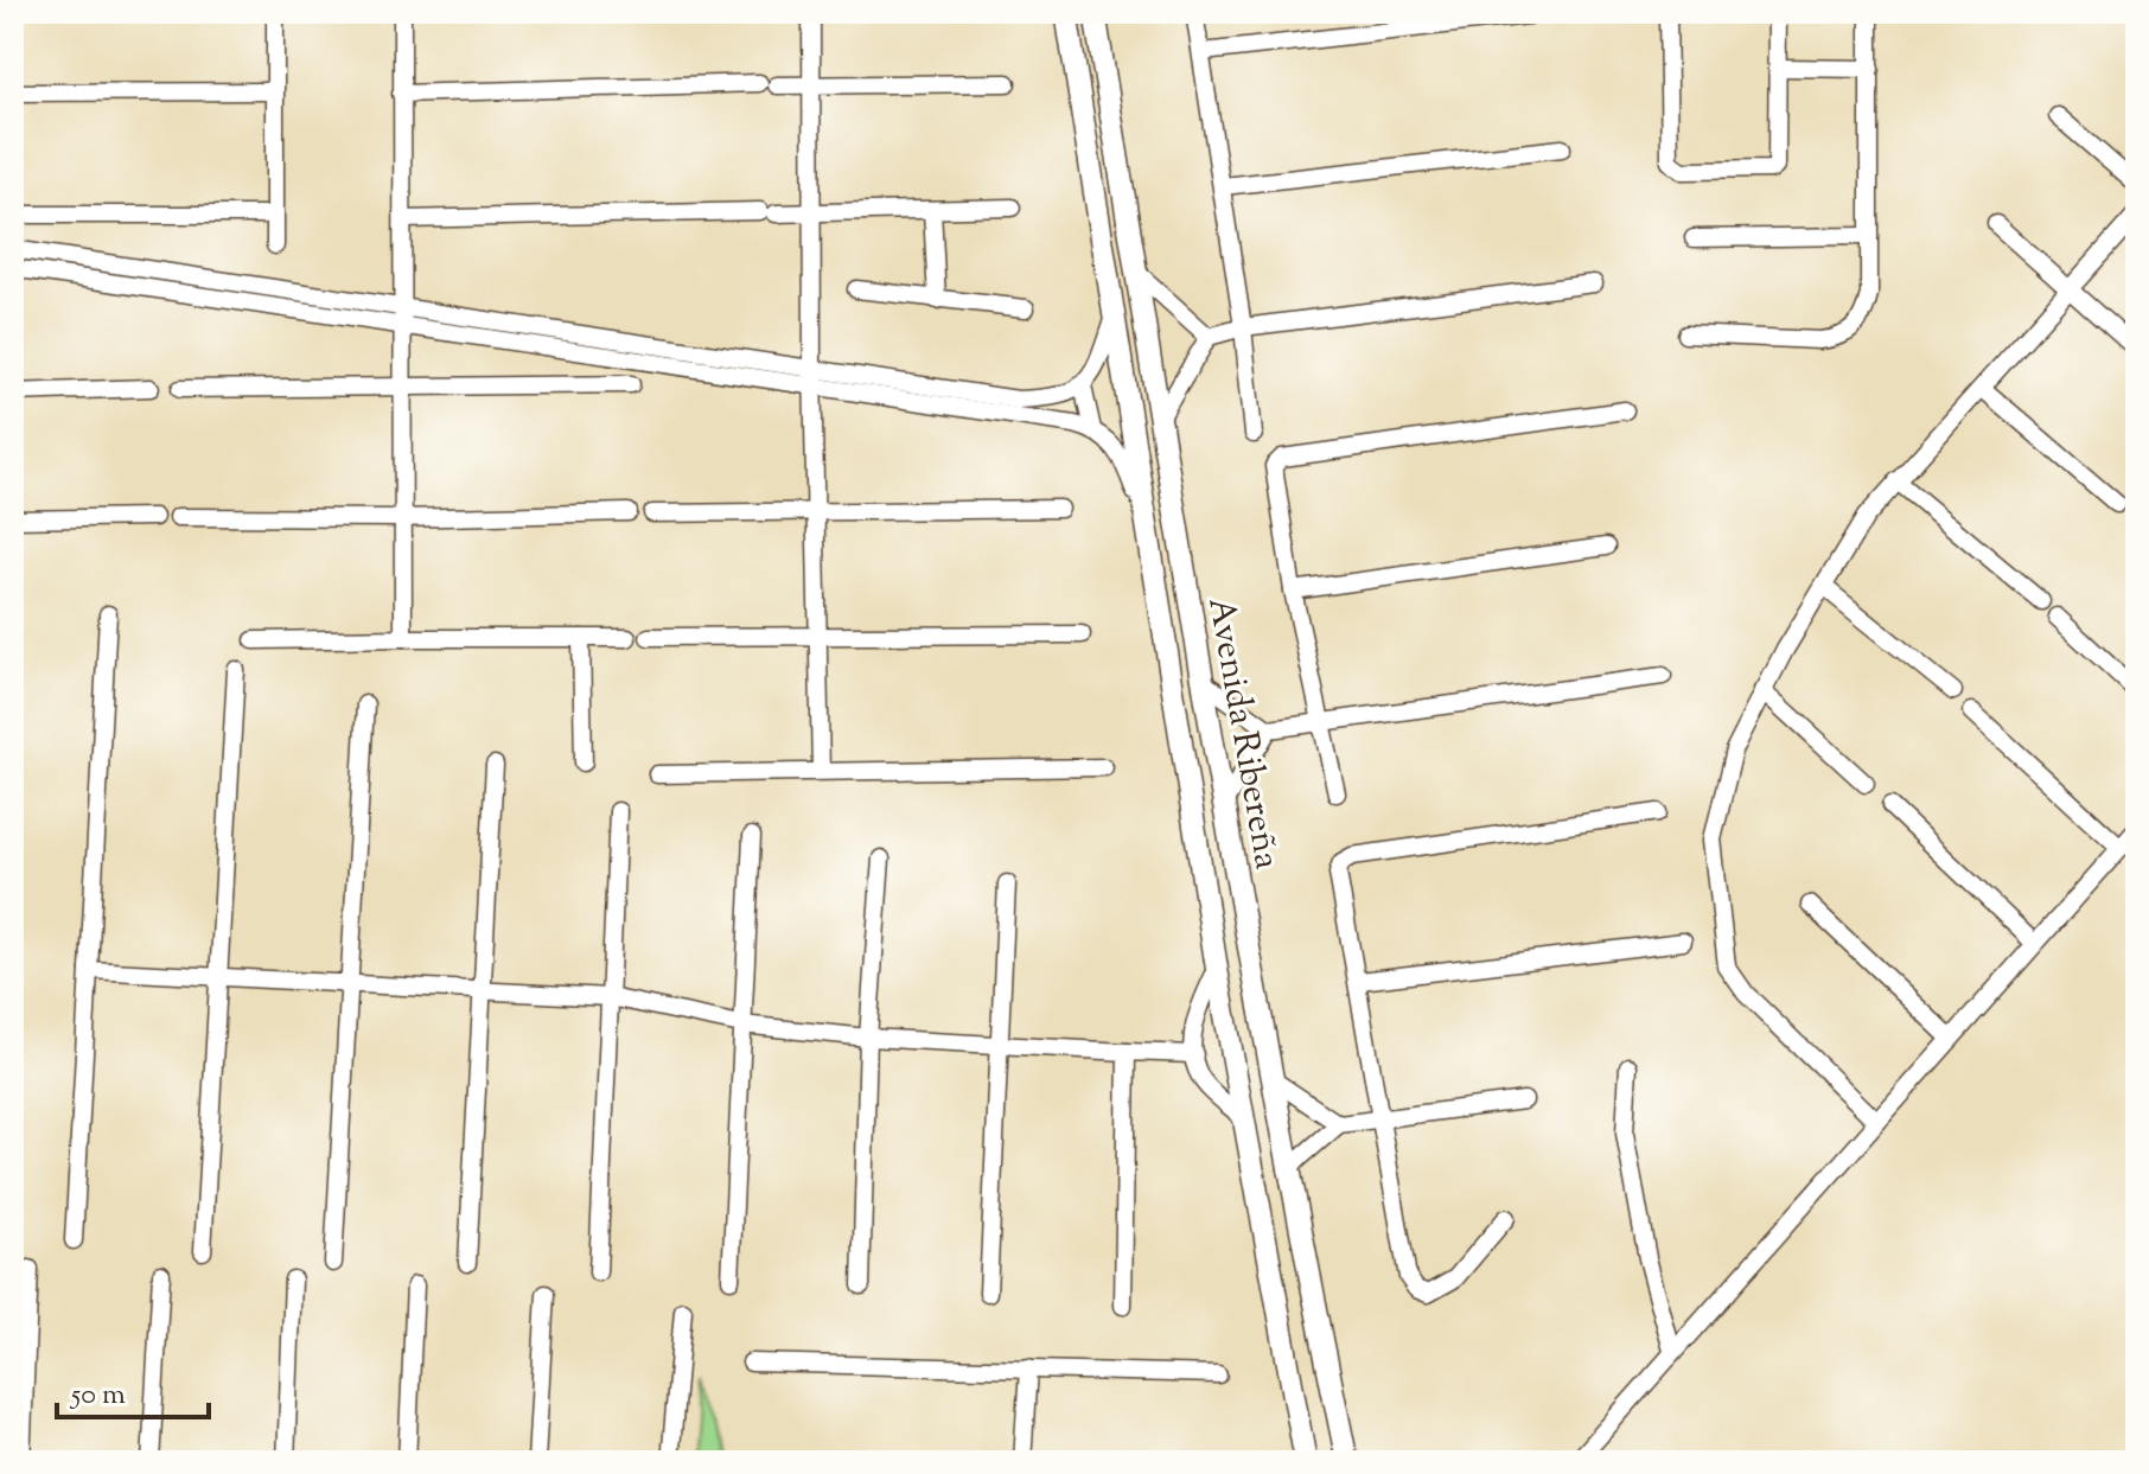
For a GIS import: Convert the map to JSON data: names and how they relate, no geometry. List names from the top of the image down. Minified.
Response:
{"streets":{"street":["Avenida Ribereña"]},"scale_bar":"50 m"}
